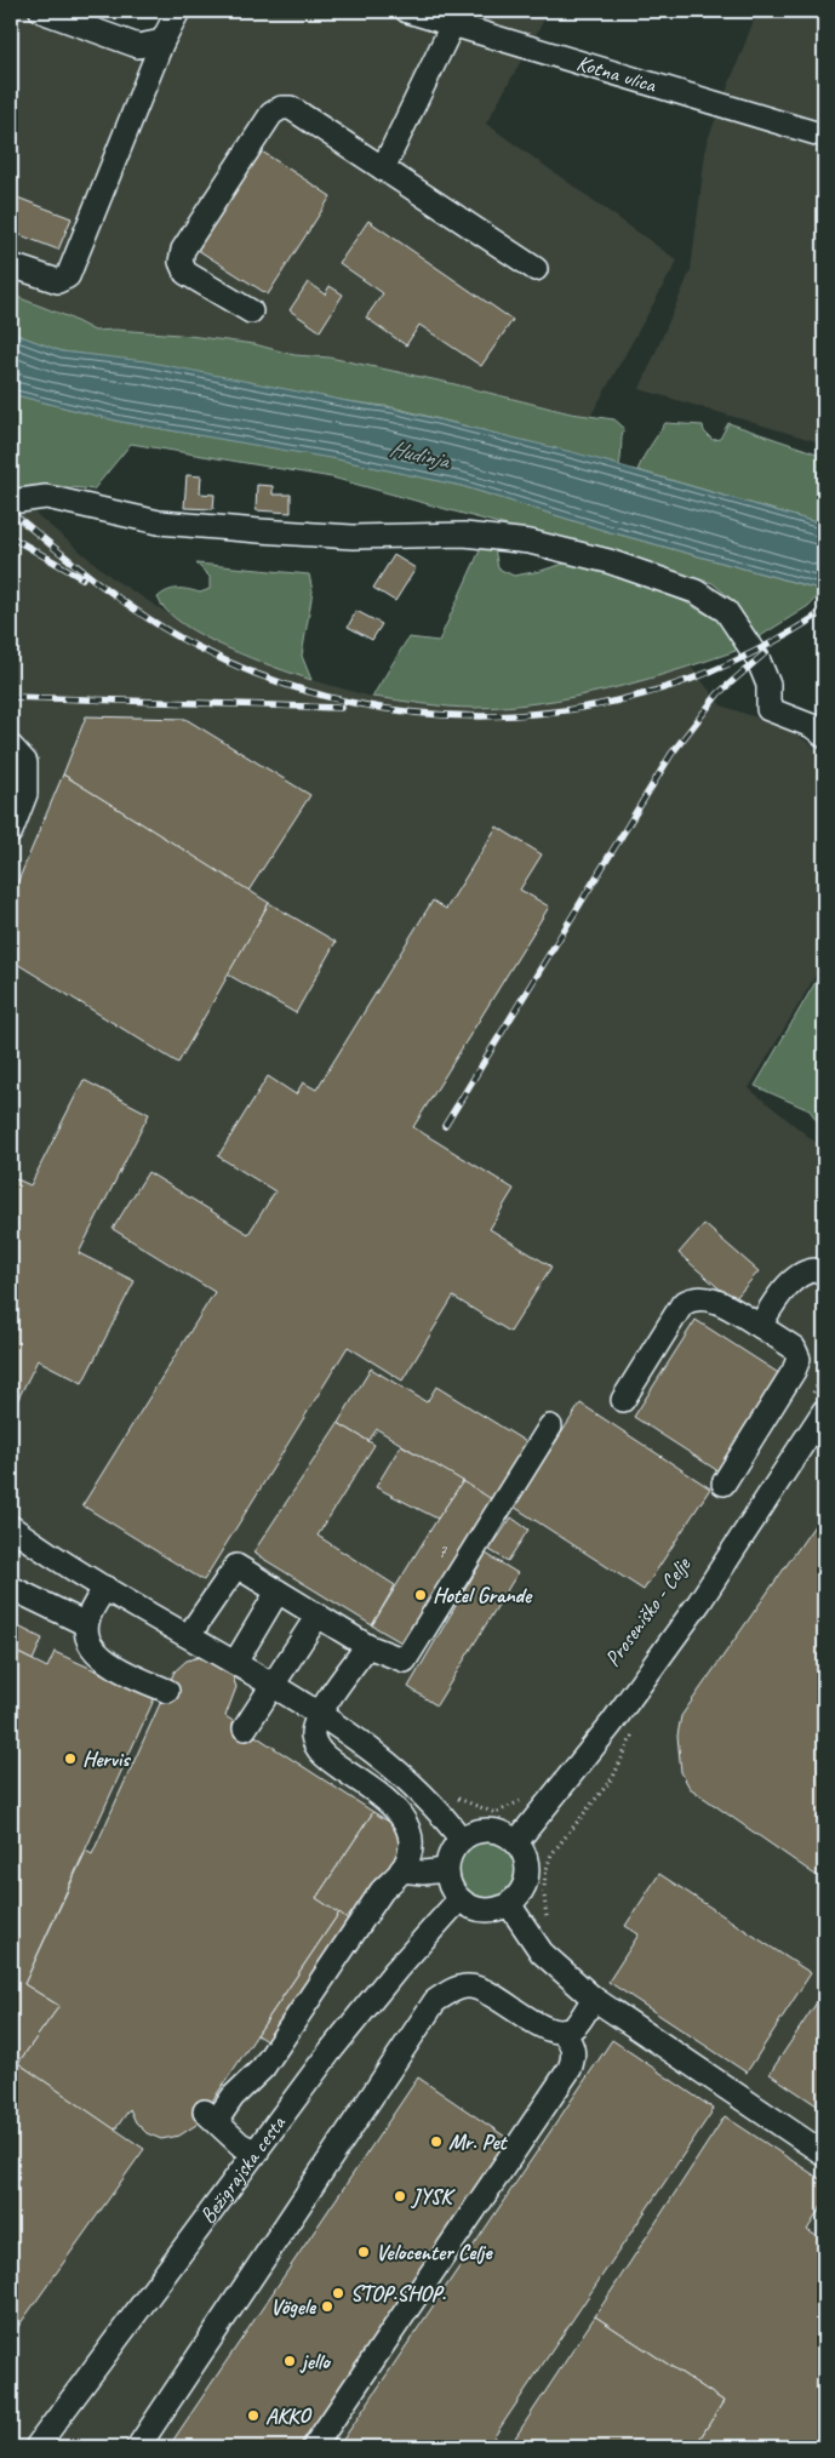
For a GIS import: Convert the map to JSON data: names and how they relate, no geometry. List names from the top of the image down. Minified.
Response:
{"streets":{"street":["Kotna ulica","Bežigrajska cesta"]},"water":["Hudinja"],"places":["Hotel Grande","Hervis","Mr. Pet","JYSK","Velocenter Celje","STOP.SHOP.","Vögele","jello","AKKO"],"house_numbers":["7"]}
